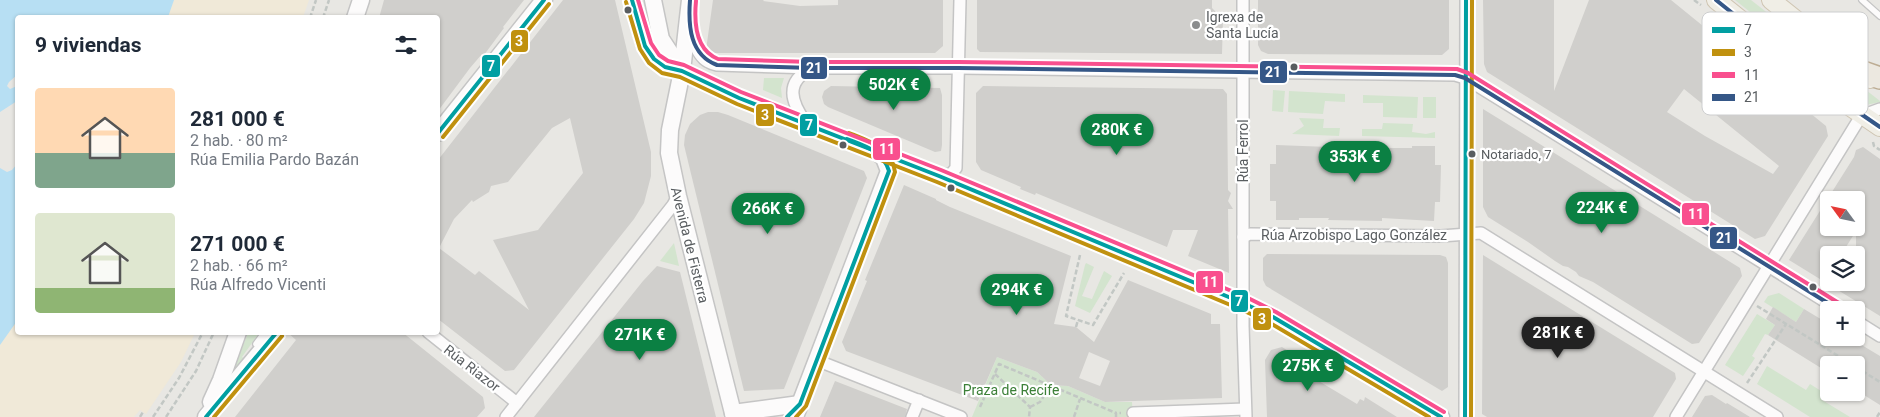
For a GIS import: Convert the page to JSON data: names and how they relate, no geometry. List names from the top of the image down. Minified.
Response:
{"streets":{"main road":["Avenida de Fisterra"],"street":["Rúa Ferrol","Rúa Arzobispo Lago González","Rúa Riazor"]},"crossings":[["Rúa Ferrol","Rúa Arzobispo Lago González"]],"parks":["Praza de Recife"],"places":["Igrexa de Santa Lucía","Notariado, 7"],"lines":["transit line 7","transit line 3","transit line 11","transit line 21"],"legend":["7","3","11","21"],"north":"top left","page":{"heading":"9 viviendas","price":["502K €","280K €","353K €","224K €","266K €","294K €","281K €","271K €","275K €"],"list":[{"name":"281 000 €","note":"2 hab. · 80 m² · Rúa Emilia Pardo Bazán"},{"name":"271 000 €","note":"2 hab. · 66 m² · Rúa Alfredo Vicenti"}],"map_buttons":["+","−"]}}
